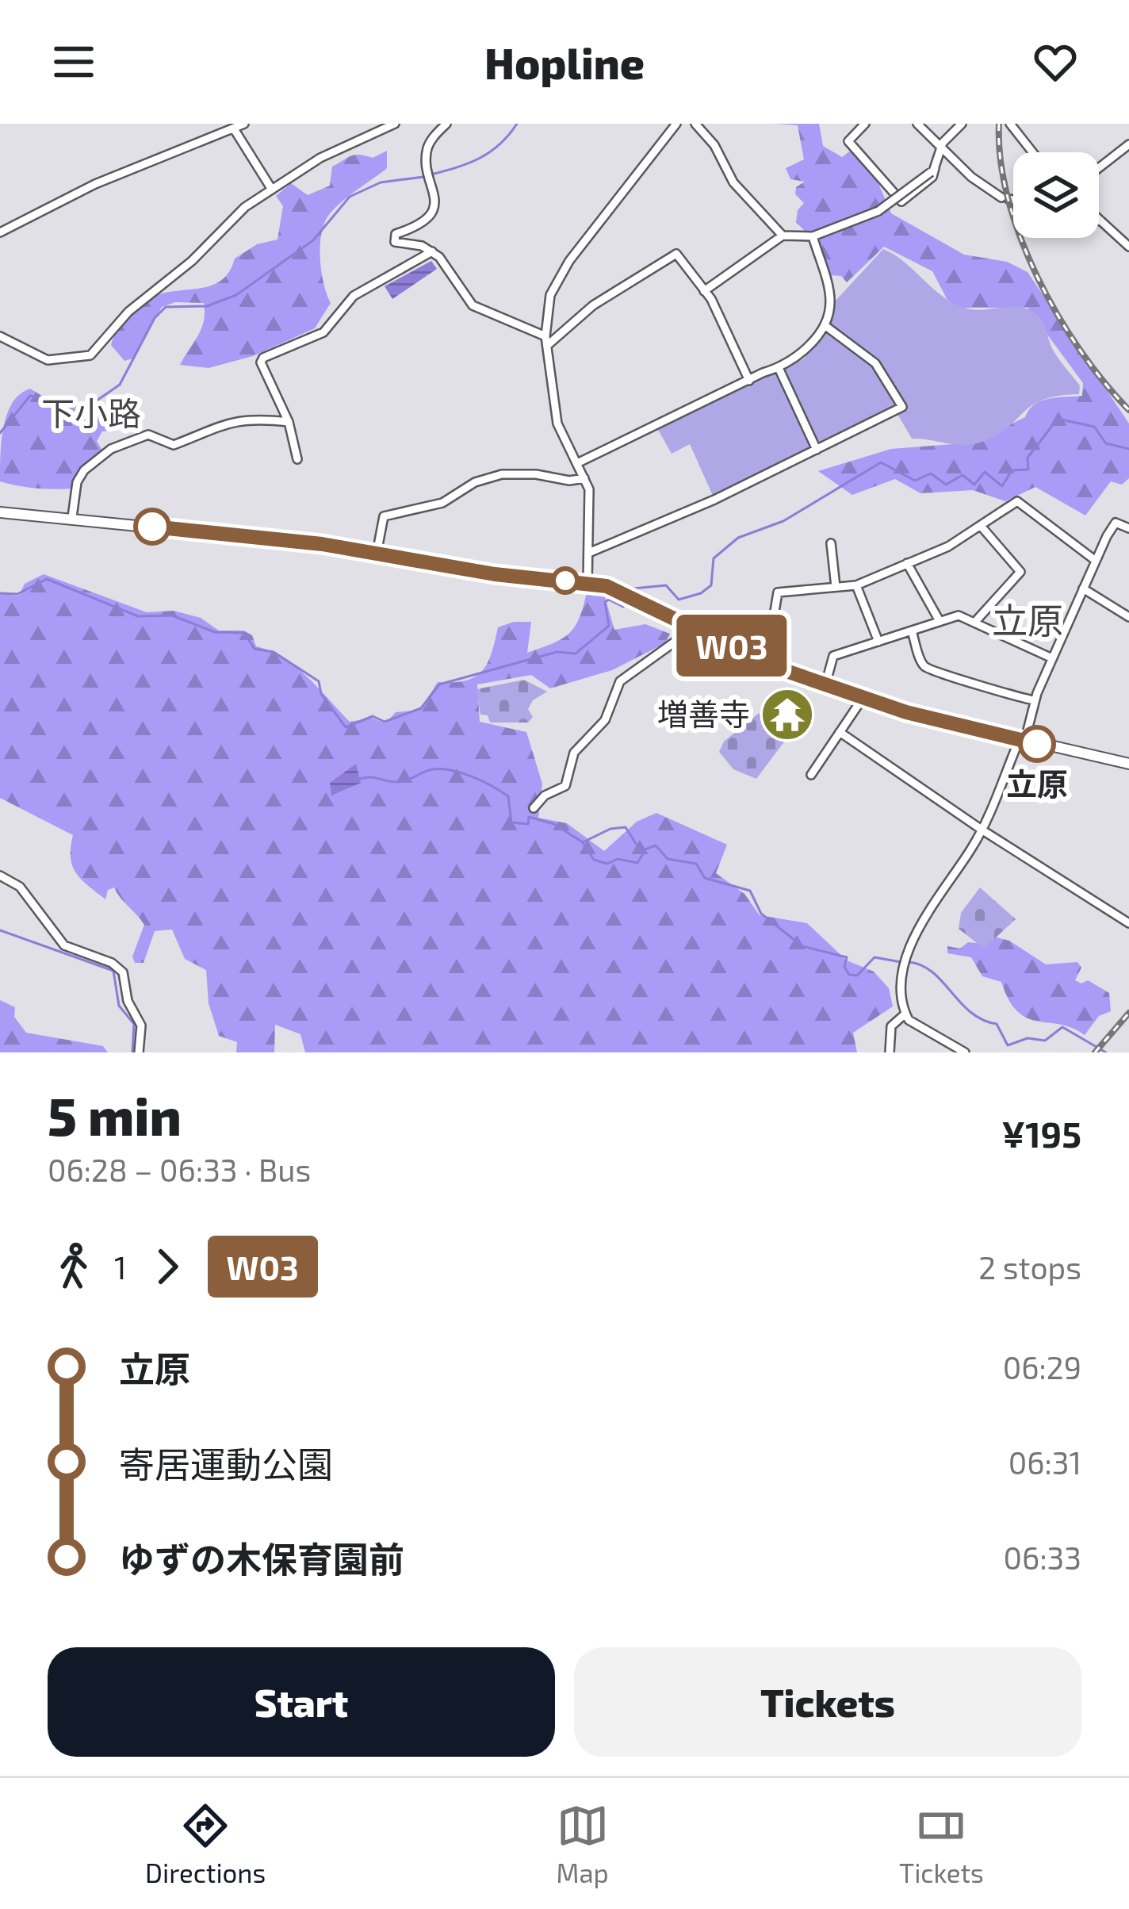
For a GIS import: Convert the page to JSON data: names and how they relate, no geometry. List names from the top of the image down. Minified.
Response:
{"districts":["下小路","立原"],"places":{"temple":["増善寺"],"other":["立原"]},"lines":["bus line W03"],"page":{"header":"Hopline","on_map":"W03","heading":["5 min","06:28 – 06:33 · Bus","¥195"],"legs":["1","W03","2 stops"],"list":[{"name":"立原","value":"06:29"},{"name":"寄居運動公園","value":"06:31"},{"name":"ゆずの木保育園前","value":"06:33"}],"buttons":["Start","Tickets"],"tabs":["Directions","Map","Tickets"]}}
